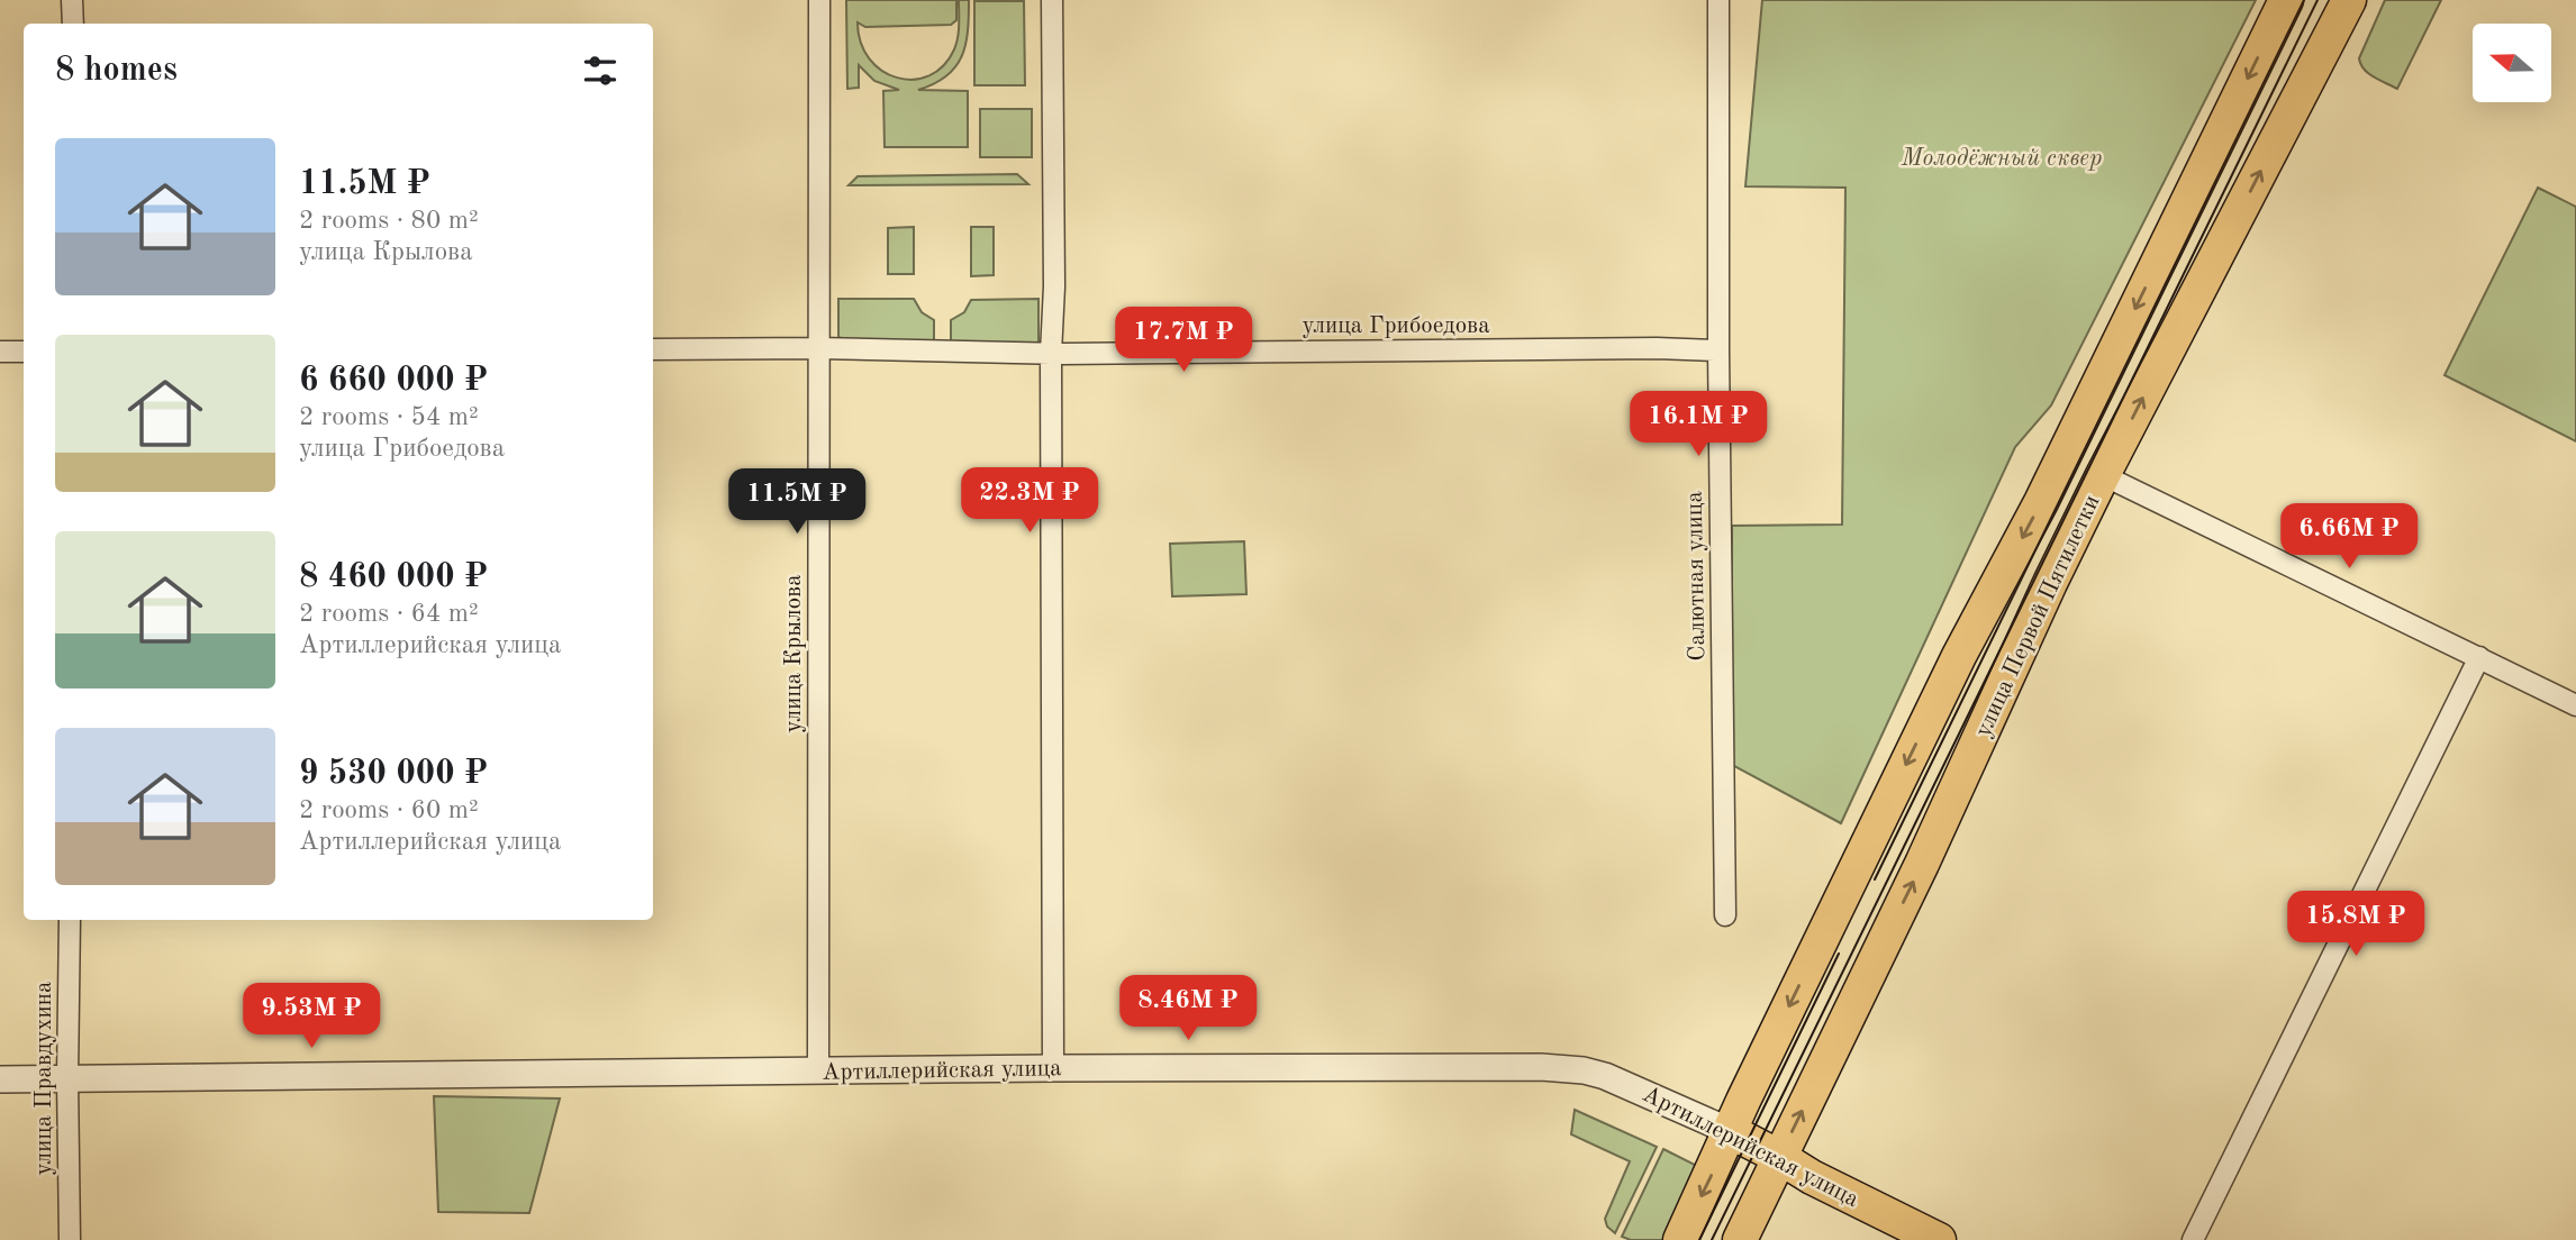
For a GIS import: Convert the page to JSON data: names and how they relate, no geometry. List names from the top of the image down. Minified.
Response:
{"streets":{"main road":["улица Первой Пятилетки","Артиллерийская улица"],"street":["улица Грибоедова","Салютная улица","улица Крылова","улица Правдухина"]},"crossings":[["улица Грибоедова","Салютная улица"],["улица Грибоедова","улица Крылова"],["улица Первой Пятилетки","Артиллерийская улица"],["улица Крылова","Артиллерийская улица"],["Артиллерийская улица","улица Правдухина"]],"parks":["Молодёжный сквер"],"north":"left","page":{"heading":"8 homes","list":[{"name":"11.5M ₽","note":"2 rooms · 80 m² · улица Крылова"},{"name":"6 660 000 ₽","note":"2 rooms · 54 m² · улица Грибоедова"},{"name":"8 460 000 ₽","note":"2 rooms · 64 m² · Артиллерийская улица"},{"name":"9 530 000 ₽","note":"2 rooms · 60 m² · Артиллерийская улица"}],"price":["17.7M ₽","16.1M ₽","22.3M ₽","11.5M ₽","6.66M ₽","15.8M ₽","8.46M ₽","9.53M ₽"]}}
